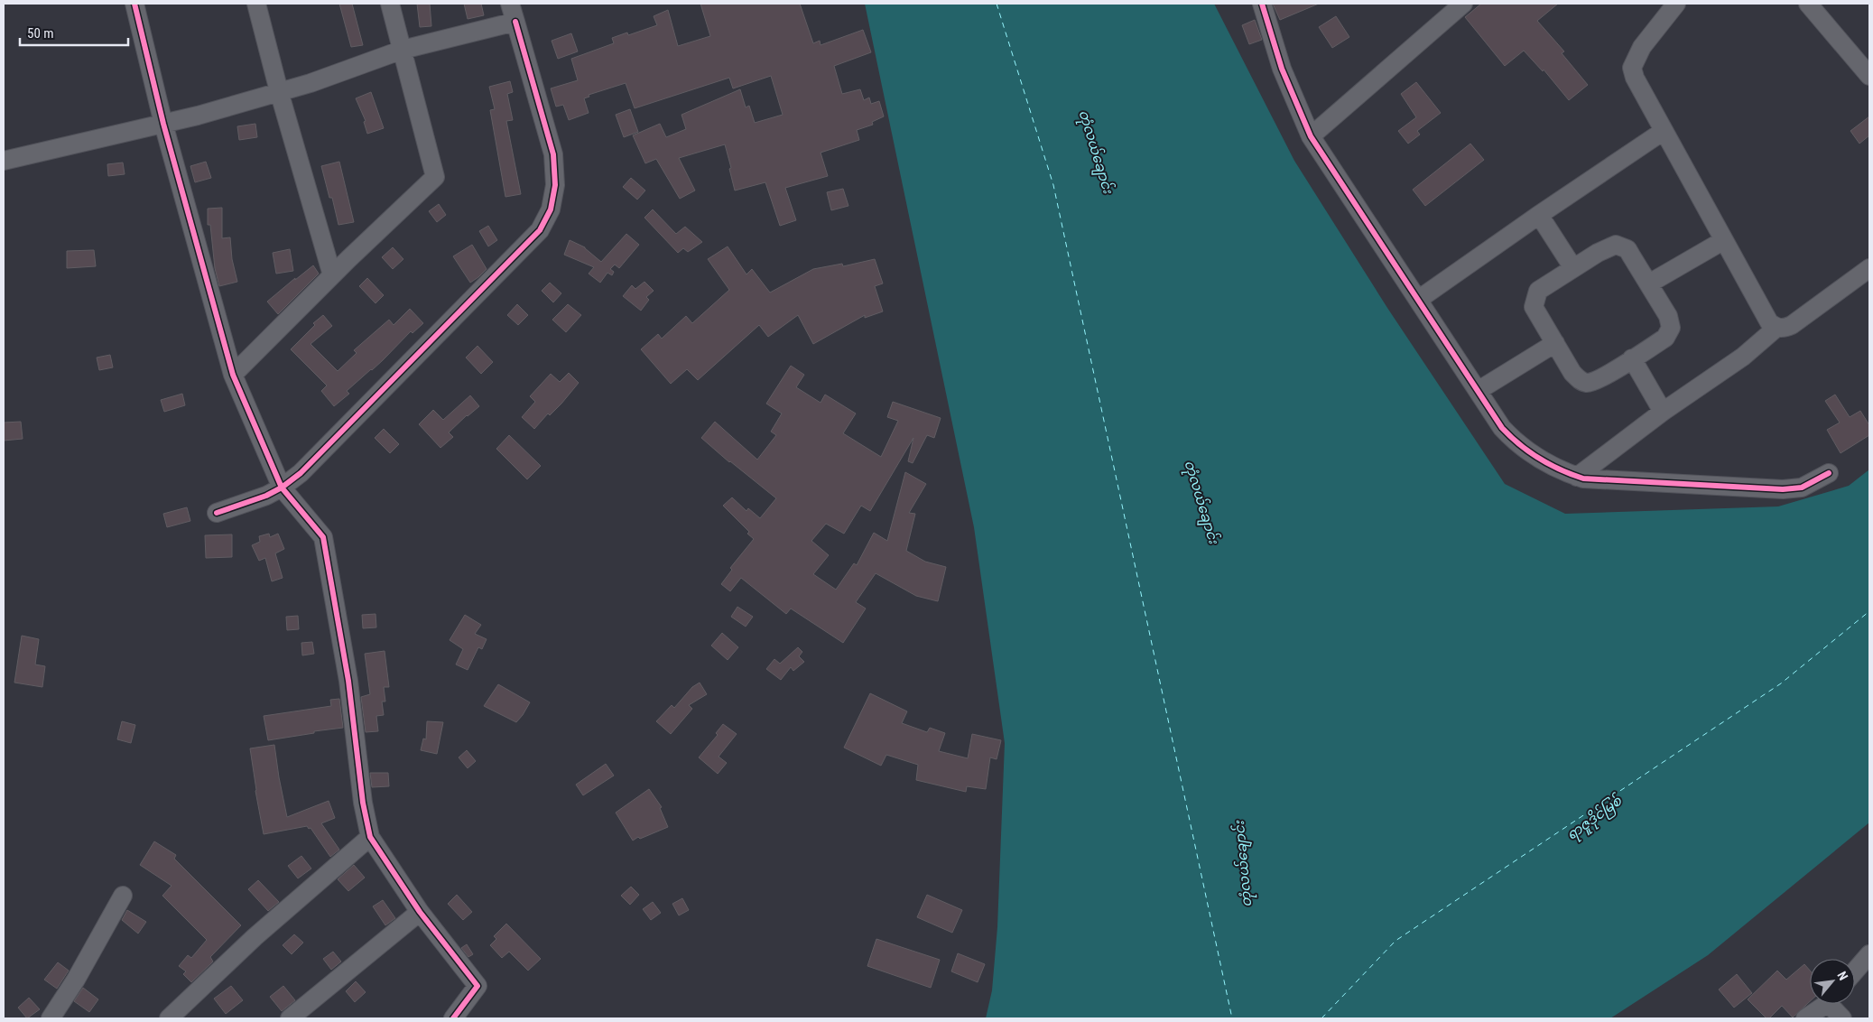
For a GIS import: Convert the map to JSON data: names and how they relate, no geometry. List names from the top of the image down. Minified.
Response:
{"water":["တုံလယ်ချောင်း","ရာဇူဒိုင်မြစ်"],"scale_bar":"50 m","north":"top right"}
